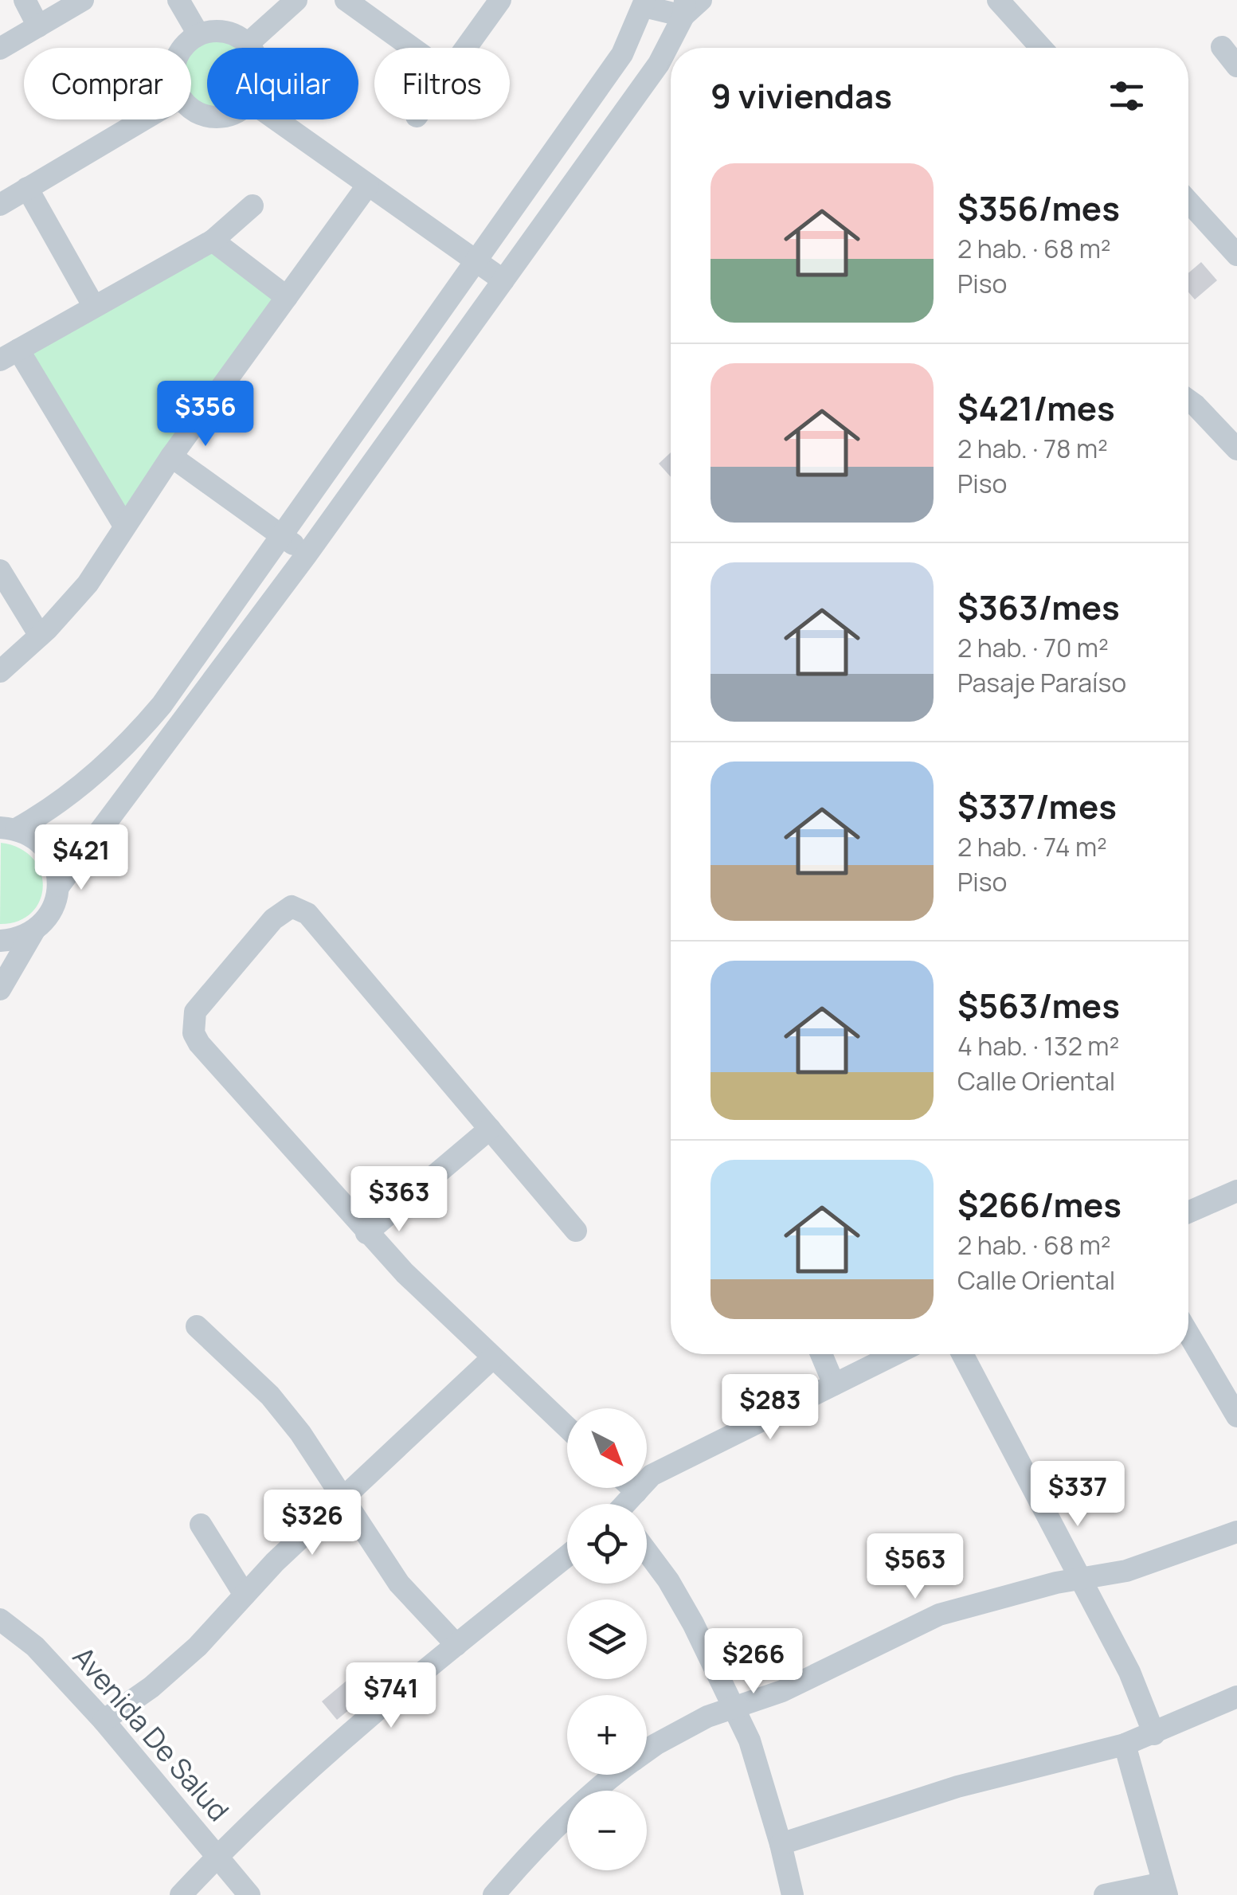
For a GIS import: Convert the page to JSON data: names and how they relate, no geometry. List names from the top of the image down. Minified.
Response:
{"streets":{"street":["Avenida De Salud"]},"north":"bottom right","page":{"chip":["Comprar","Alquilar","Filtros"],"heading":"9 viviendas","list":[{"name":"$356/mes","note":"2 hab. · 68 m² · Piso"},{"name":"$421/mes","note":"2 hab. · 78 m² · Piso"},{"name":"$363/mes","note":"2 hab. · 70 m² · Pasaje Paraíso"},{"name":"$337/mes","note":"2 hab. · 74 m² · Piso"},{"name":"$563/mes","note":"4 hab. · 132 m² · Calle Oriental"},{"name":"$266/mes","note":"2 hab. · 68 m² · Calle Oriental"}],"price":["$356","$421","$363","$283","$337","$326","$563","$266","$741"],"map_buttons":["+","−"]}}
